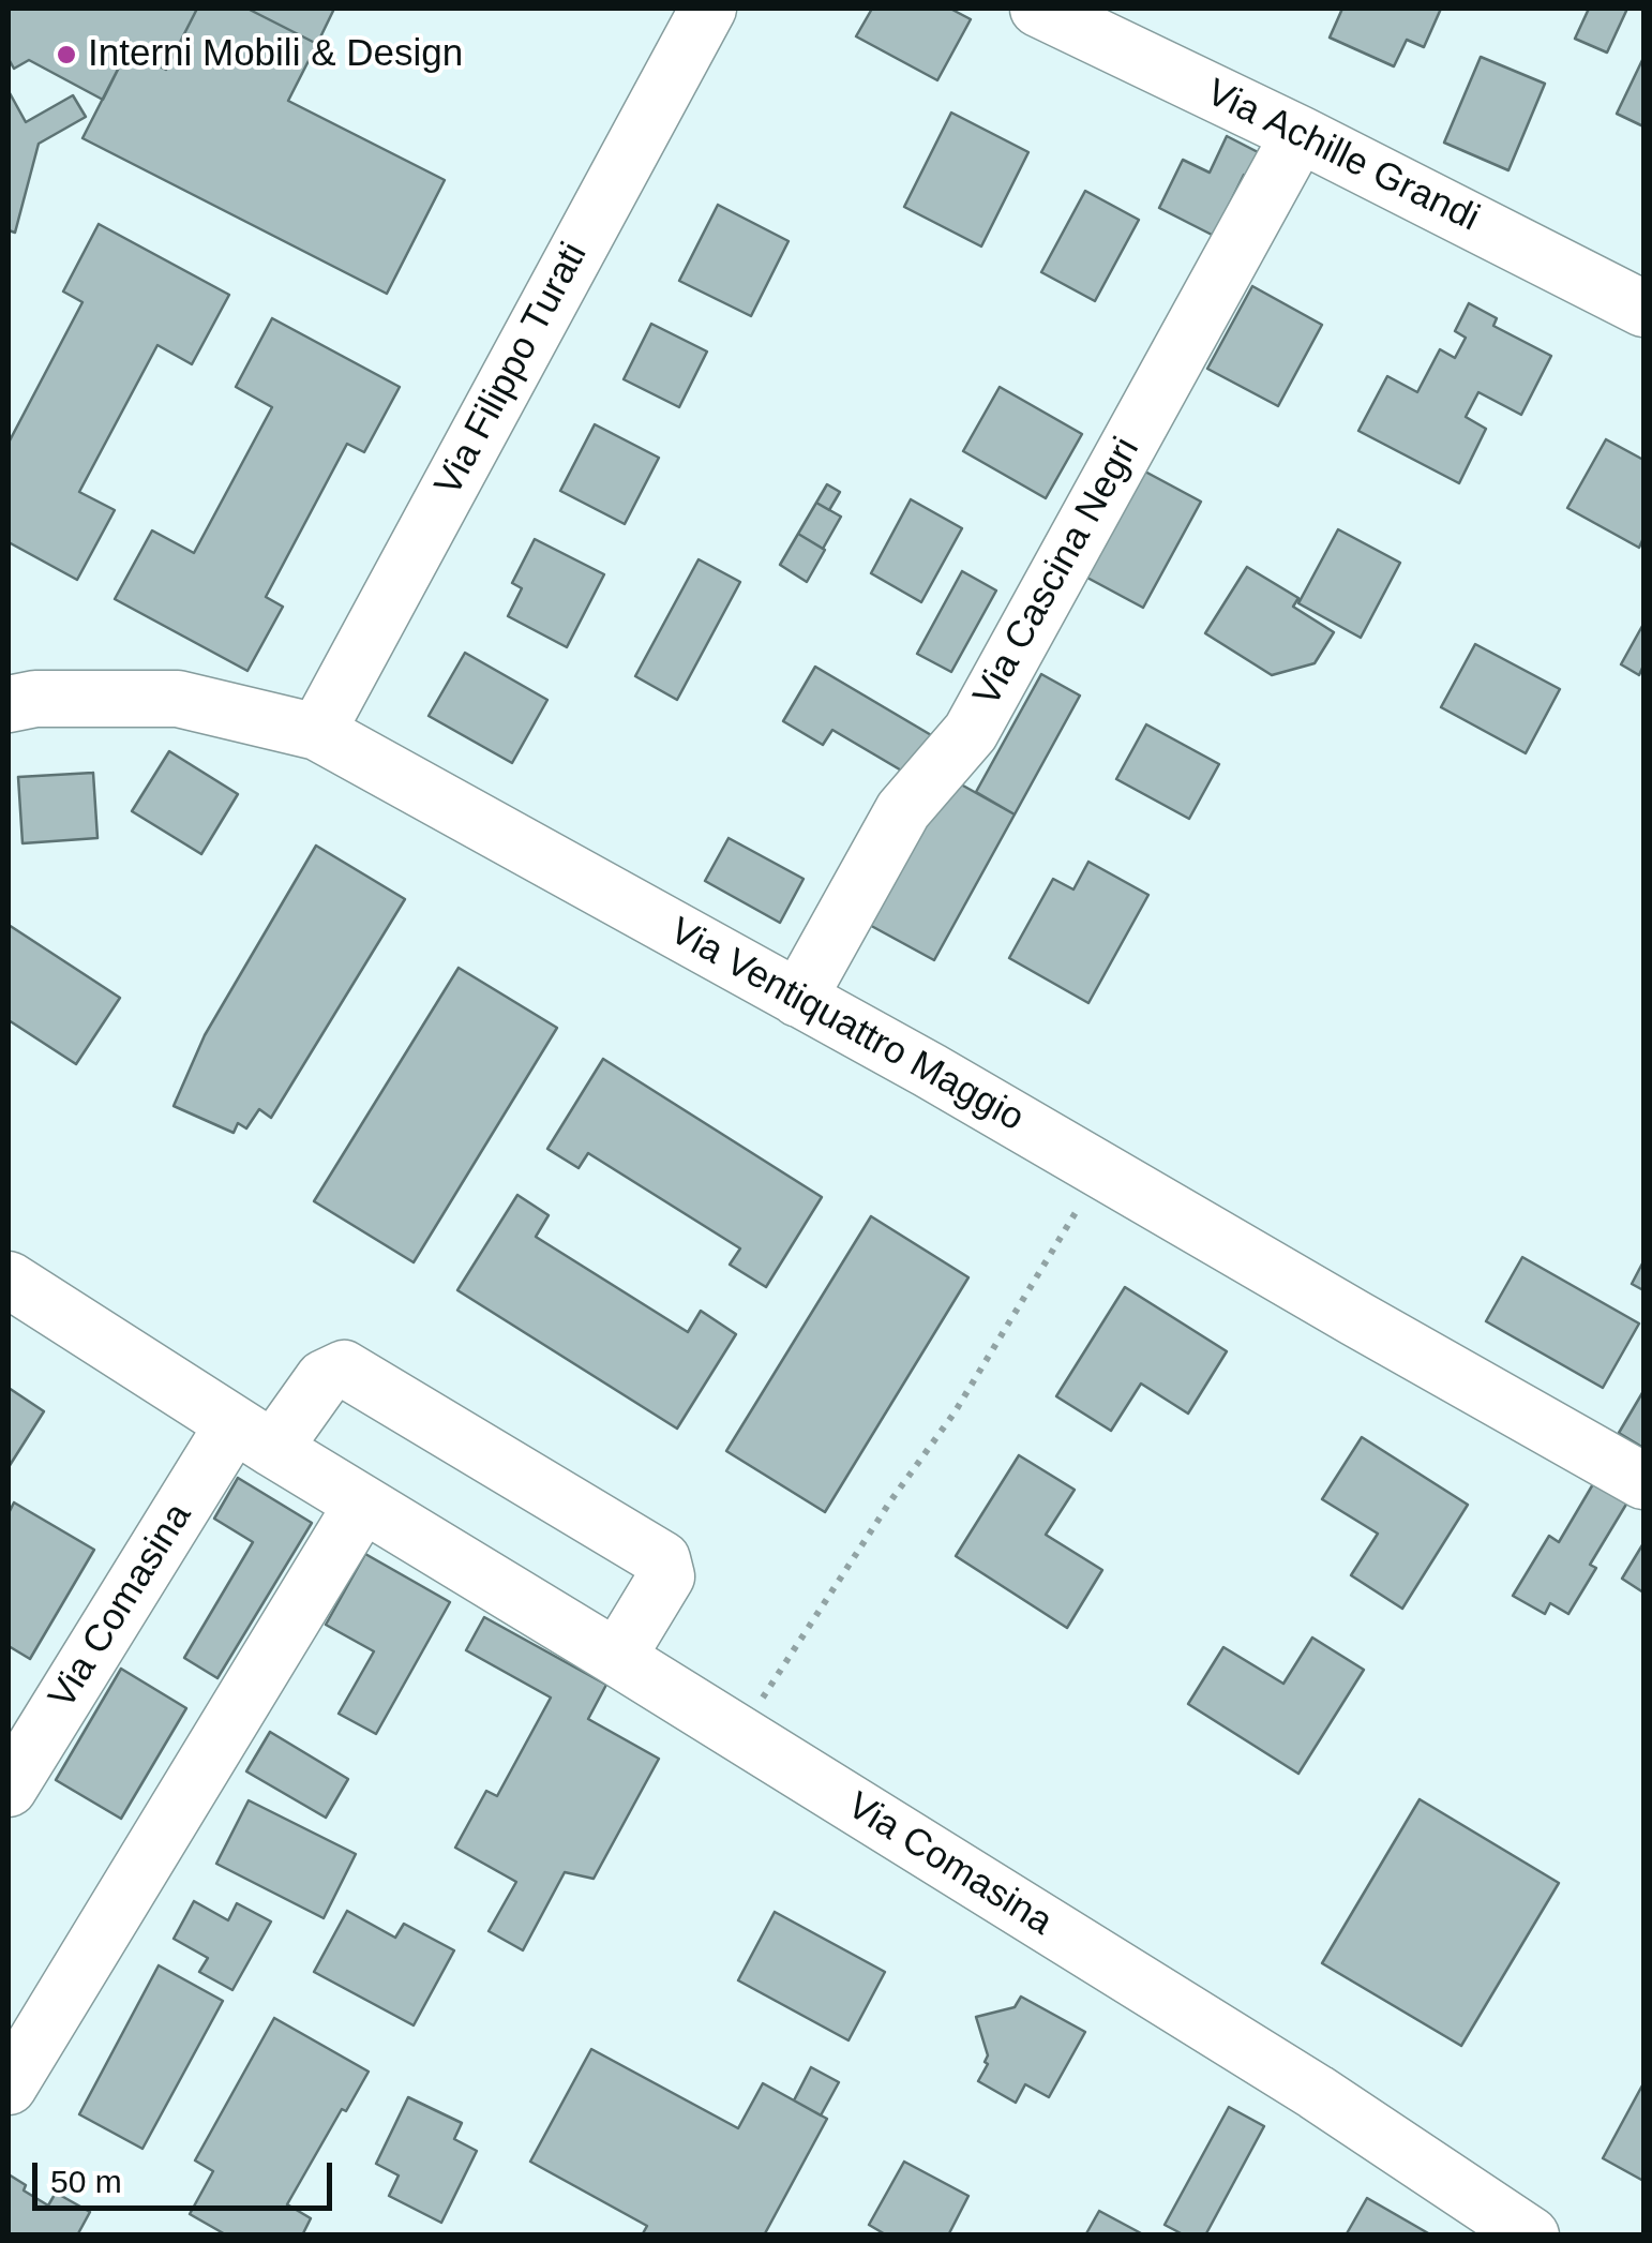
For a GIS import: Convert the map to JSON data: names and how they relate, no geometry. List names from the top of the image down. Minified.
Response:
{"streets":{"street":["Via Achille Grandi","Via Filippo Turati","Via Cascina Negri","Via Ventiquattro Maggio","Via Comasina"]},"crossings":[["Via Achille Grandi","Via Cascina Negri"],["Via Filippo Turati","Via Ventiquattro Maggio"],["Via Cascina Negri","Via Ventiquattro Maggio"]],"places":["Interni Mobili & Design"],"scale_bar":"50 m"}
